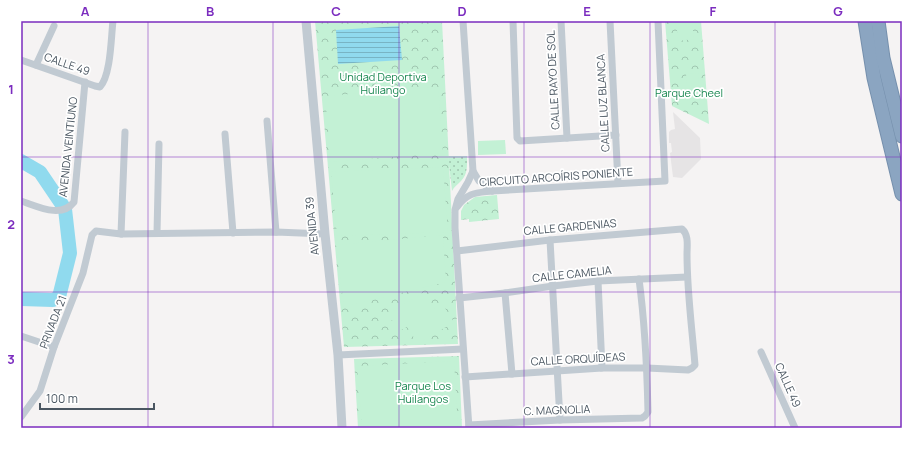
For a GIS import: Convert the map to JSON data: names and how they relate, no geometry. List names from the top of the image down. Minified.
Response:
{"streets":{"street":["CALLE 49","CALLE RAYO DE SOL","CALLE LUZ BLANCA","AVENIDA VEINTIUNO","CIRCUITO ARCOÍRIS PONIENTE","AVENIDA 39","CALLE GARDENIAS","CALLE CAMELIA","PRIVADA 21","CALLE ORQUÍDEAS","C. MAGNOLIA"]},"crossings":[["CALLE 49","AVENIDA VEINTIUNO"],["CALLE LUZ BLANCA","CIRCUITO ARCOÍRIS PONIENTE"],["CALLE GARDENIAS","CALLE CAMELIA"],["CALLE GARDENIAS","CALLE ORQUÍDEAS"],["CALLE CAMELIA","CALLE ORQUÍDEAS"],["CALLE ORQUÍDEAS","C. MAGNOLIA"]],"parks":["Unidad Deportiva Huilango","Parque Cheel","Parque Los Huilangos"],"scale_bar":"100 m","grid":{"columns":["A","B","C","D","E","F","G"],"rows":["1","2","3"]}}
